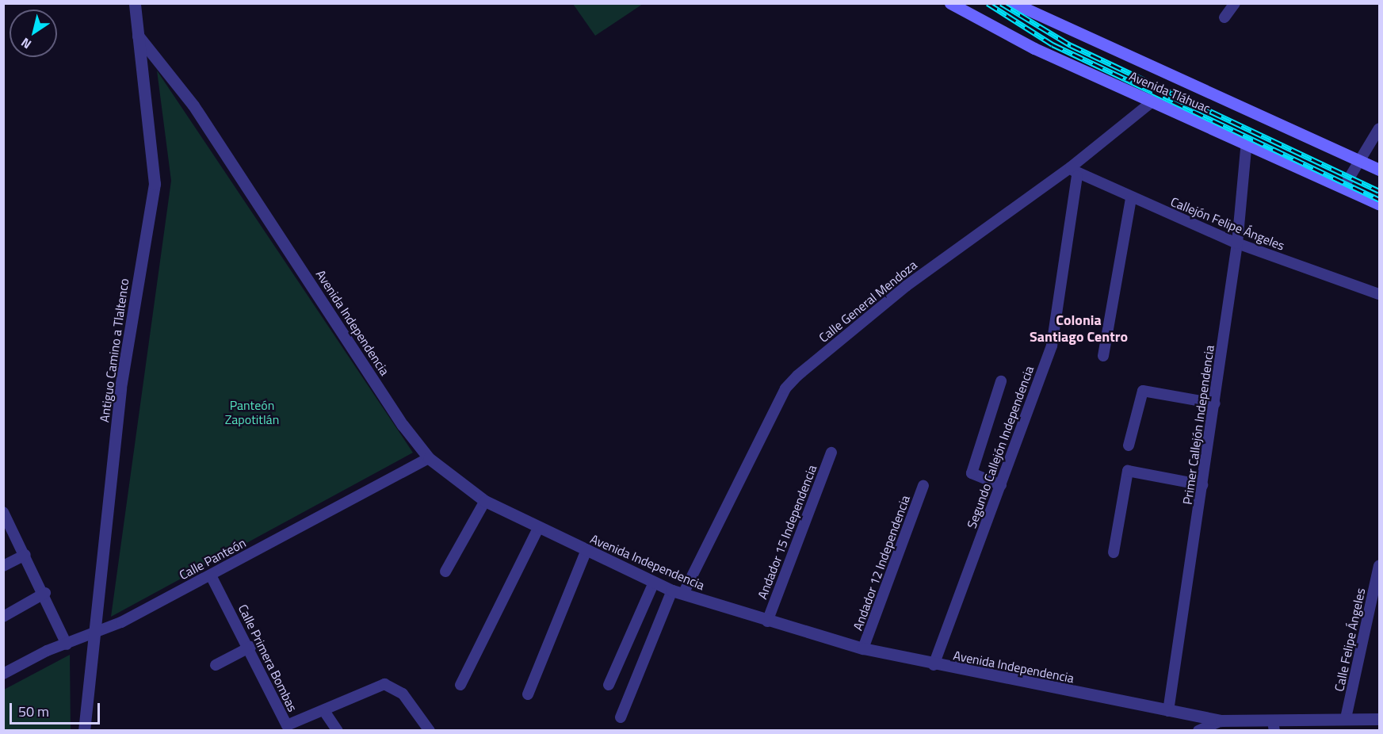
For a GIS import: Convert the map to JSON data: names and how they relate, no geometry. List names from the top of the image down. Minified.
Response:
{"streets":{"main road":["Avenida Tláhuac"],"street":["Callejón Felipe Ángeles","Calle General Mendoza","Avenida Independencia","Antiguo Camino a Tlaltenco","Primer Callejón Independencia","Segundo Callejón Independencia","Andador 15 Independencia","Calle Panteón","Andador 12 Independencia","Calle Felipe Ángeles","Calle Primera Bombas"]},"crossings":[["Avenida Tláhuac","Calle General Mendoza"],["Avenida Tláhuac","Primer Callejón Independencia"],["Callejón Felipe Ángeles","Calle General Mendoza"],["Callejón Felipe Ángeles","Primer Callejón Independencia"],["Callejón Felipe Ángeles","Segundo Callejón Independencia"],["Calle General Mendoza","Avenida Independencia"],["Calle General Mendoza","Segundo Callejón Independencia"],["Avenida Independencia","Antiguo Camino a Tlaltenco"],["Avenida Independencia","Primer Callejón Independencia"],["Avenida Independencia","Segundo Callejón Independencia"],["Avenida Independencia","Andador 15 Independencia"],["Avenida Independencia","Calle Panteón"],["Avenida Independencia","Andador 12 Independencia"],["Avenida Independencia","Calle Felipe Ángeles"],["Antiguo Camino a Tlaltenco","Calle Panteón"],["Calle Panteón","Calle Primera Bombas"]],"districts":["Colonia Santiago Centro"],"parks":["Panteón Zapotitlán"],"scale_bar":"50 m","north":"bottom left"}
